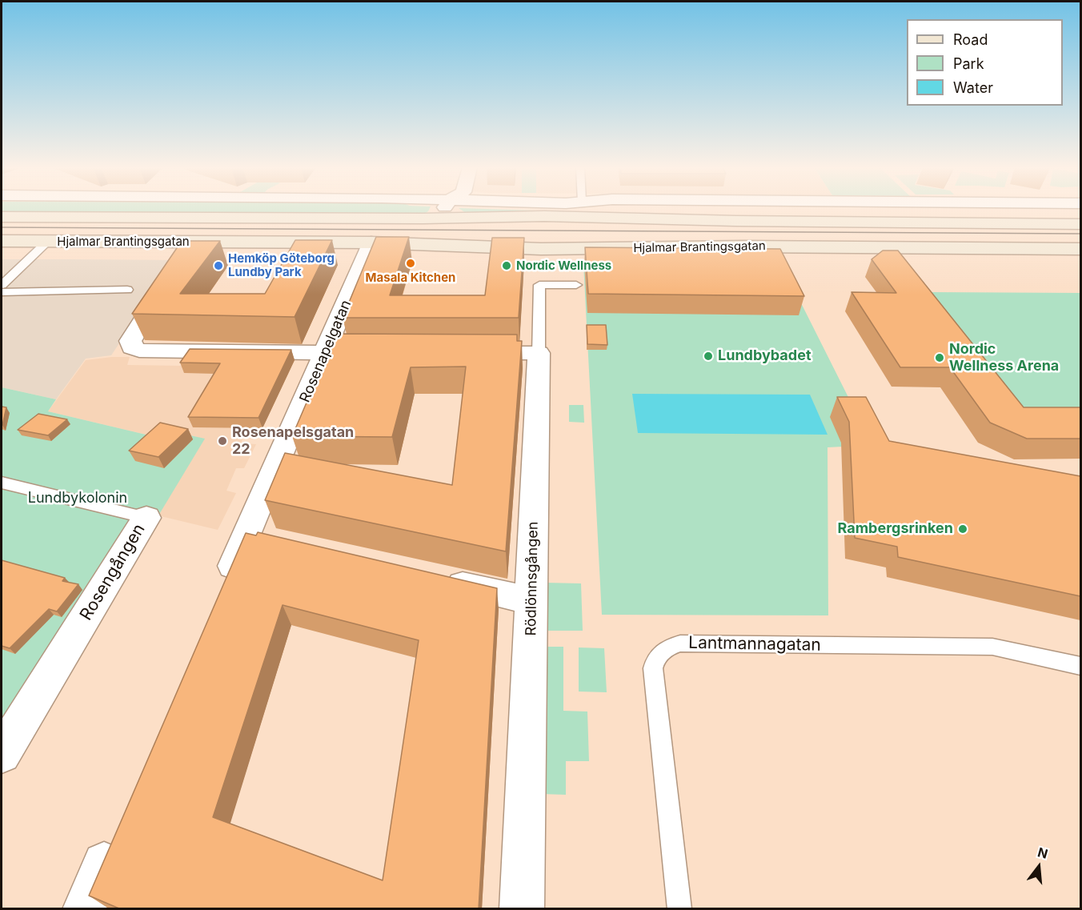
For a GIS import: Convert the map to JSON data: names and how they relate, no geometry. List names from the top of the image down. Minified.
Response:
{"streets":{"main road":["Hjalmar Brantingsgatan"],"street":["Rosenapelgatan","Rosengången","Rödlönnsgången"],"lane":["Lantmannagatan"]},"crossings":[["Hjalmar Brantingsgatan","Rosenapelgatan"]],"parks":["Lundbykolonin"],"places":["Masala Kitchen","Hemköp Göteborg Lundby Park","Nordic Wellness","Lundbybadet","Nordic Wellness Arena","Rosenapelsgatan 22","Rambergsrinken"],"legend":["Road","Park","Water"],"north":"top"}
